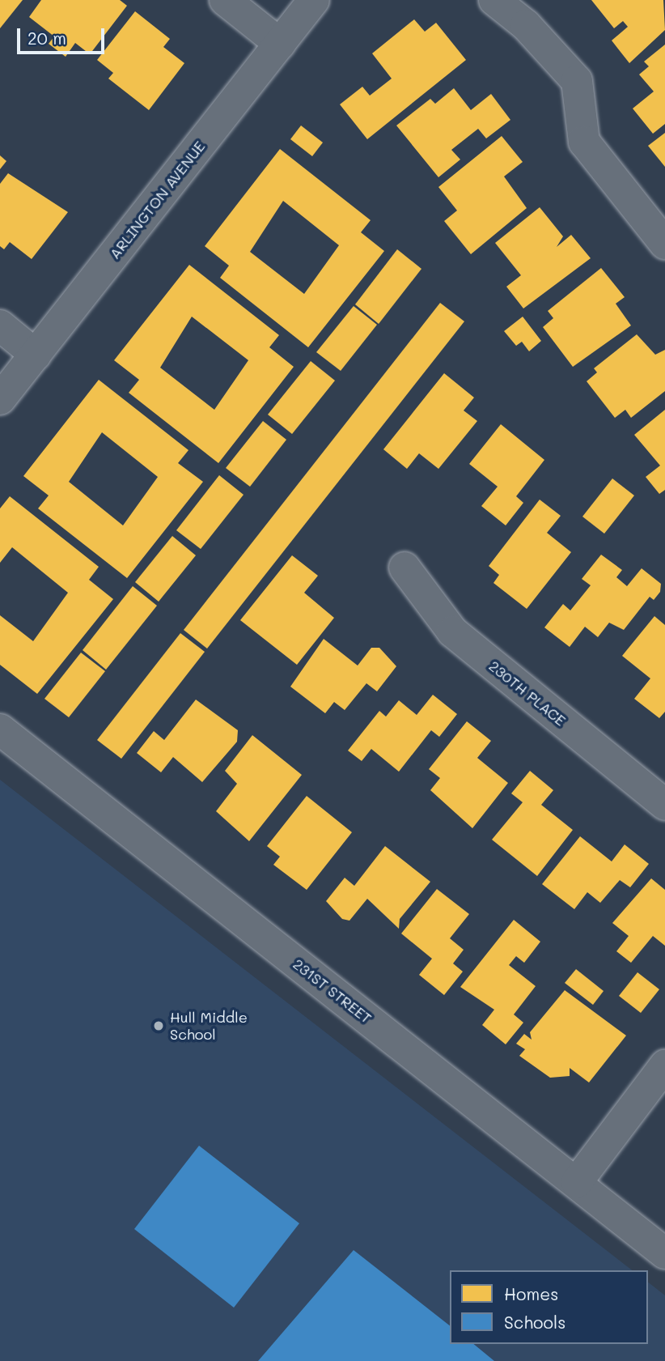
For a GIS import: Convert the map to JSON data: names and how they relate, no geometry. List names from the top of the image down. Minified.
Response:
{"streets":{"street":["ARLINGTON AVENUE","230TH PLACE","231ST STREET"]},"places":["Hull Middle School"],"legend":["Homes","Schools"],"scale_bar":"20 m"}
